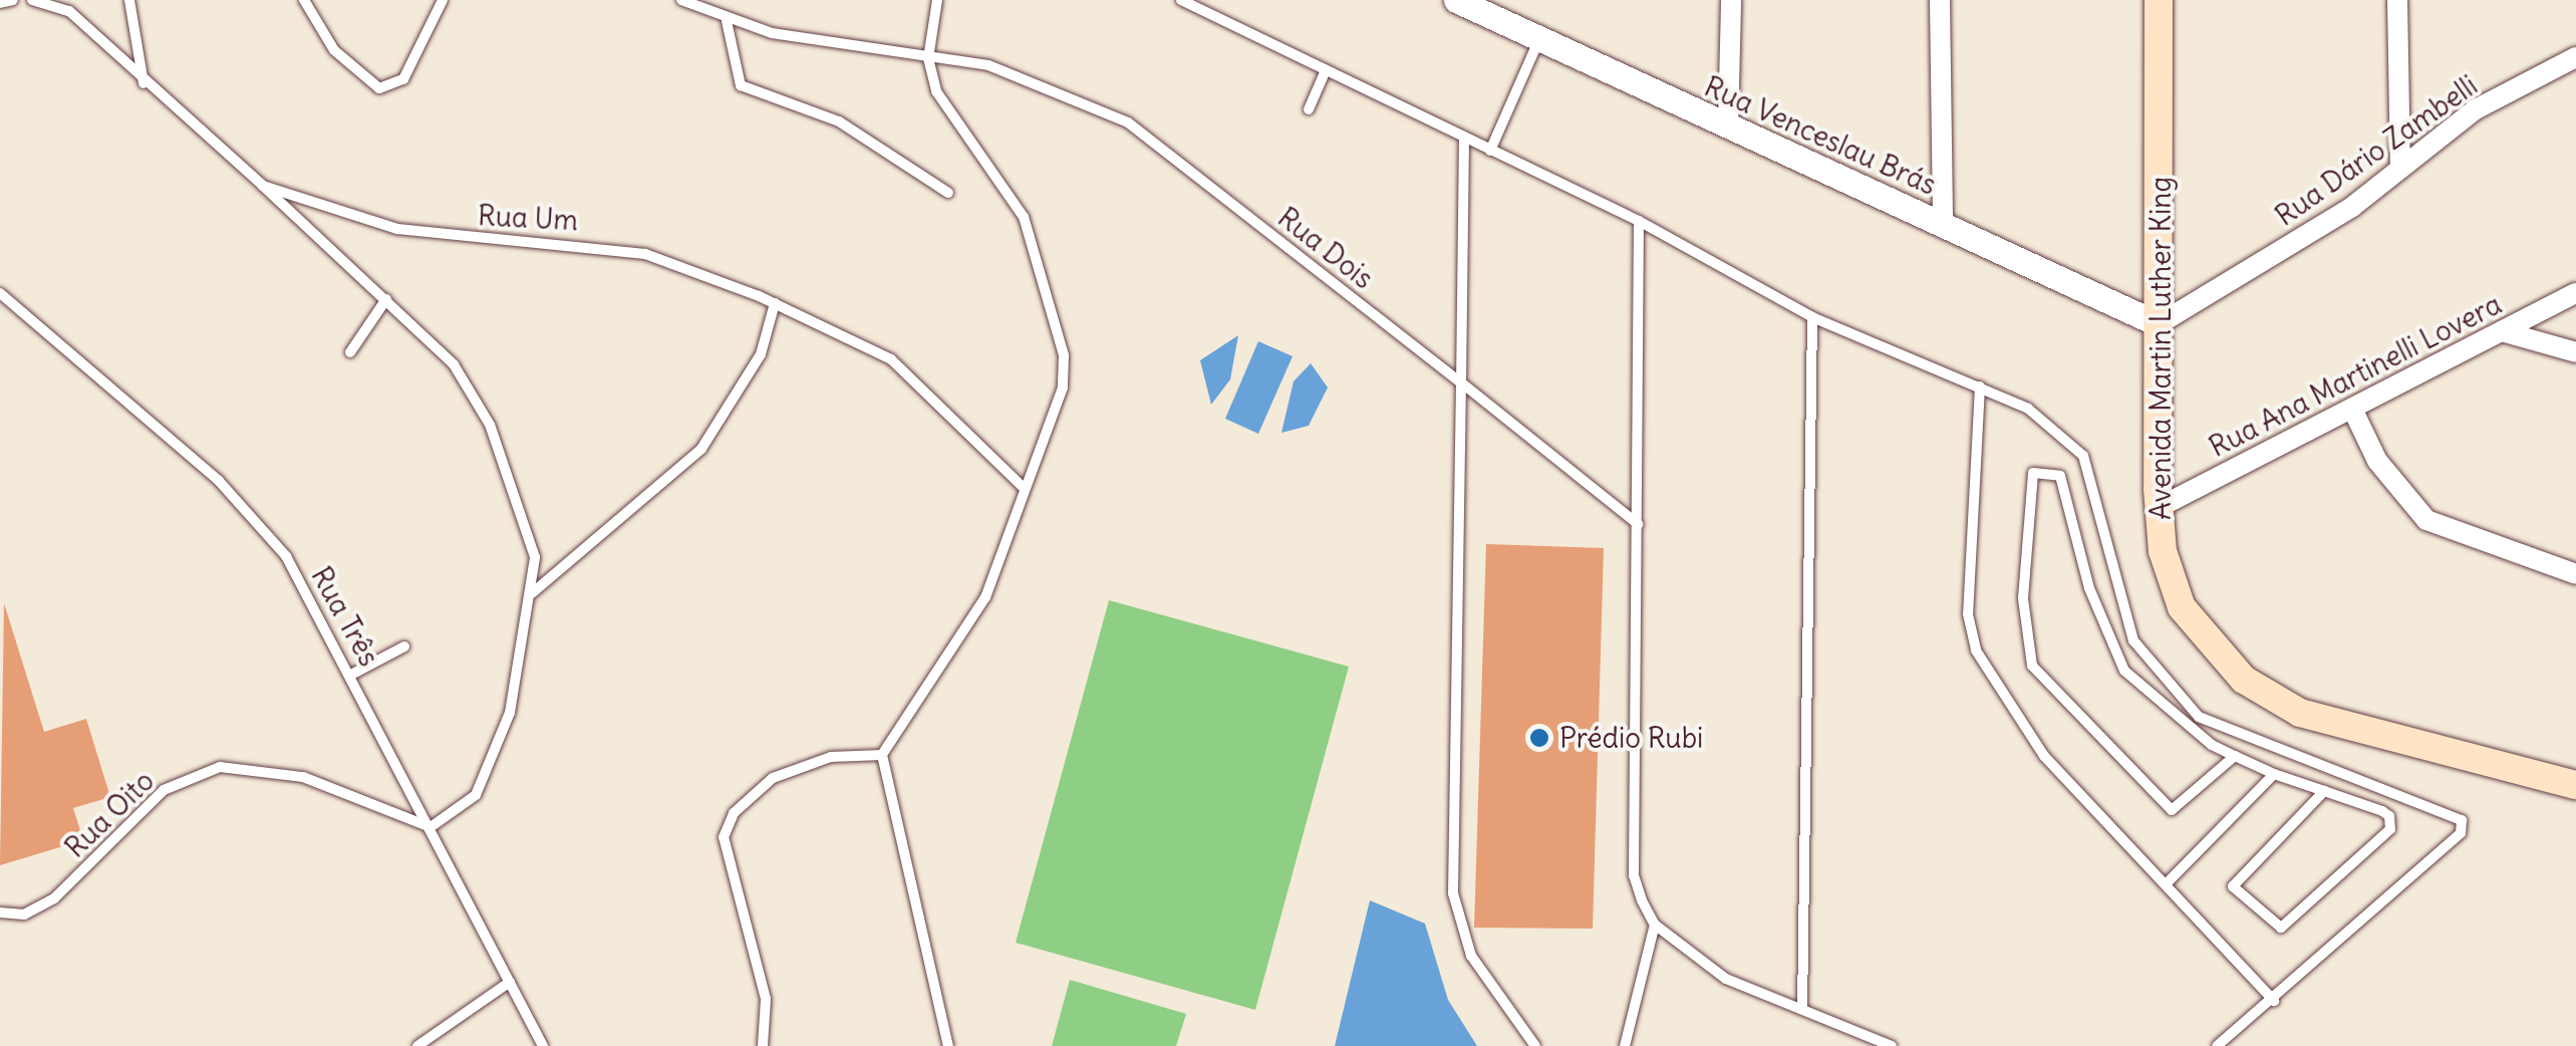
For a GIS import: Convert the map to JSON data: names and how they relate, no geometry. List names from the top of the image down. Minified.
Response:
{"streets":{"main road":["Avenida Martin Luther King"],"street":["Rua Venceslau Brás","Rua Dário Zambelli","Rua Ana Martinelli Lovera"],"lane":["Rua Um","Rua Dois","Rua Três","Rua Oito"]},"crossings":[["Rua Venceslau Brás","Rua Dário Zambelli"],["Rua Venceslau Brás","Avenida Martin Luther King"],["Rua Dário Zambelli","Avenida Martin Luther King"],["Avenida Martin Luther King","Rua Ana Martinelli Lovera"],["Rua Três","Rua Oito"]],"places":["Prédio Rubi"]}
